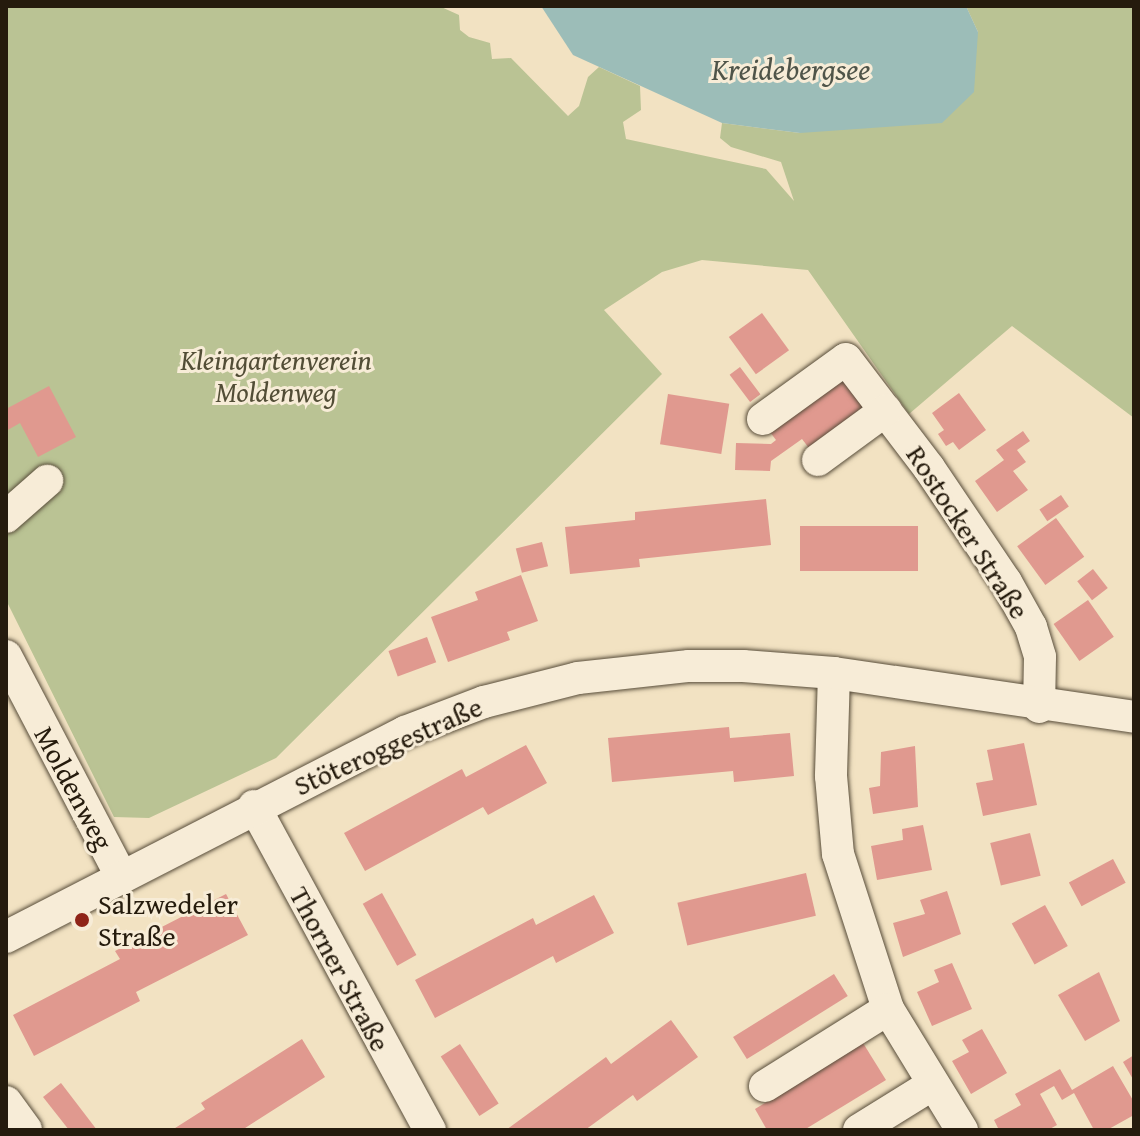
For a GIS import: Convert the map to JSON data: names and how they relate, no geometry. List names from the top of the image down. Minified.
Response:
{"streets":{"street":["Rostocker Straße","Stöteroggestraße","Moldenweg","Thorner Straße"]},"crossings":[["Rostocker Straße","Stöteroggestraße"],["Stöteroggestraße","Moldenweg"],["Stöteroggestraße","Thorner Straße"]],"water":["Kreidebergsee"],"parks":["Kleingartenverein Moldenweg"],"places":["Salzwedeler Straße"]}
